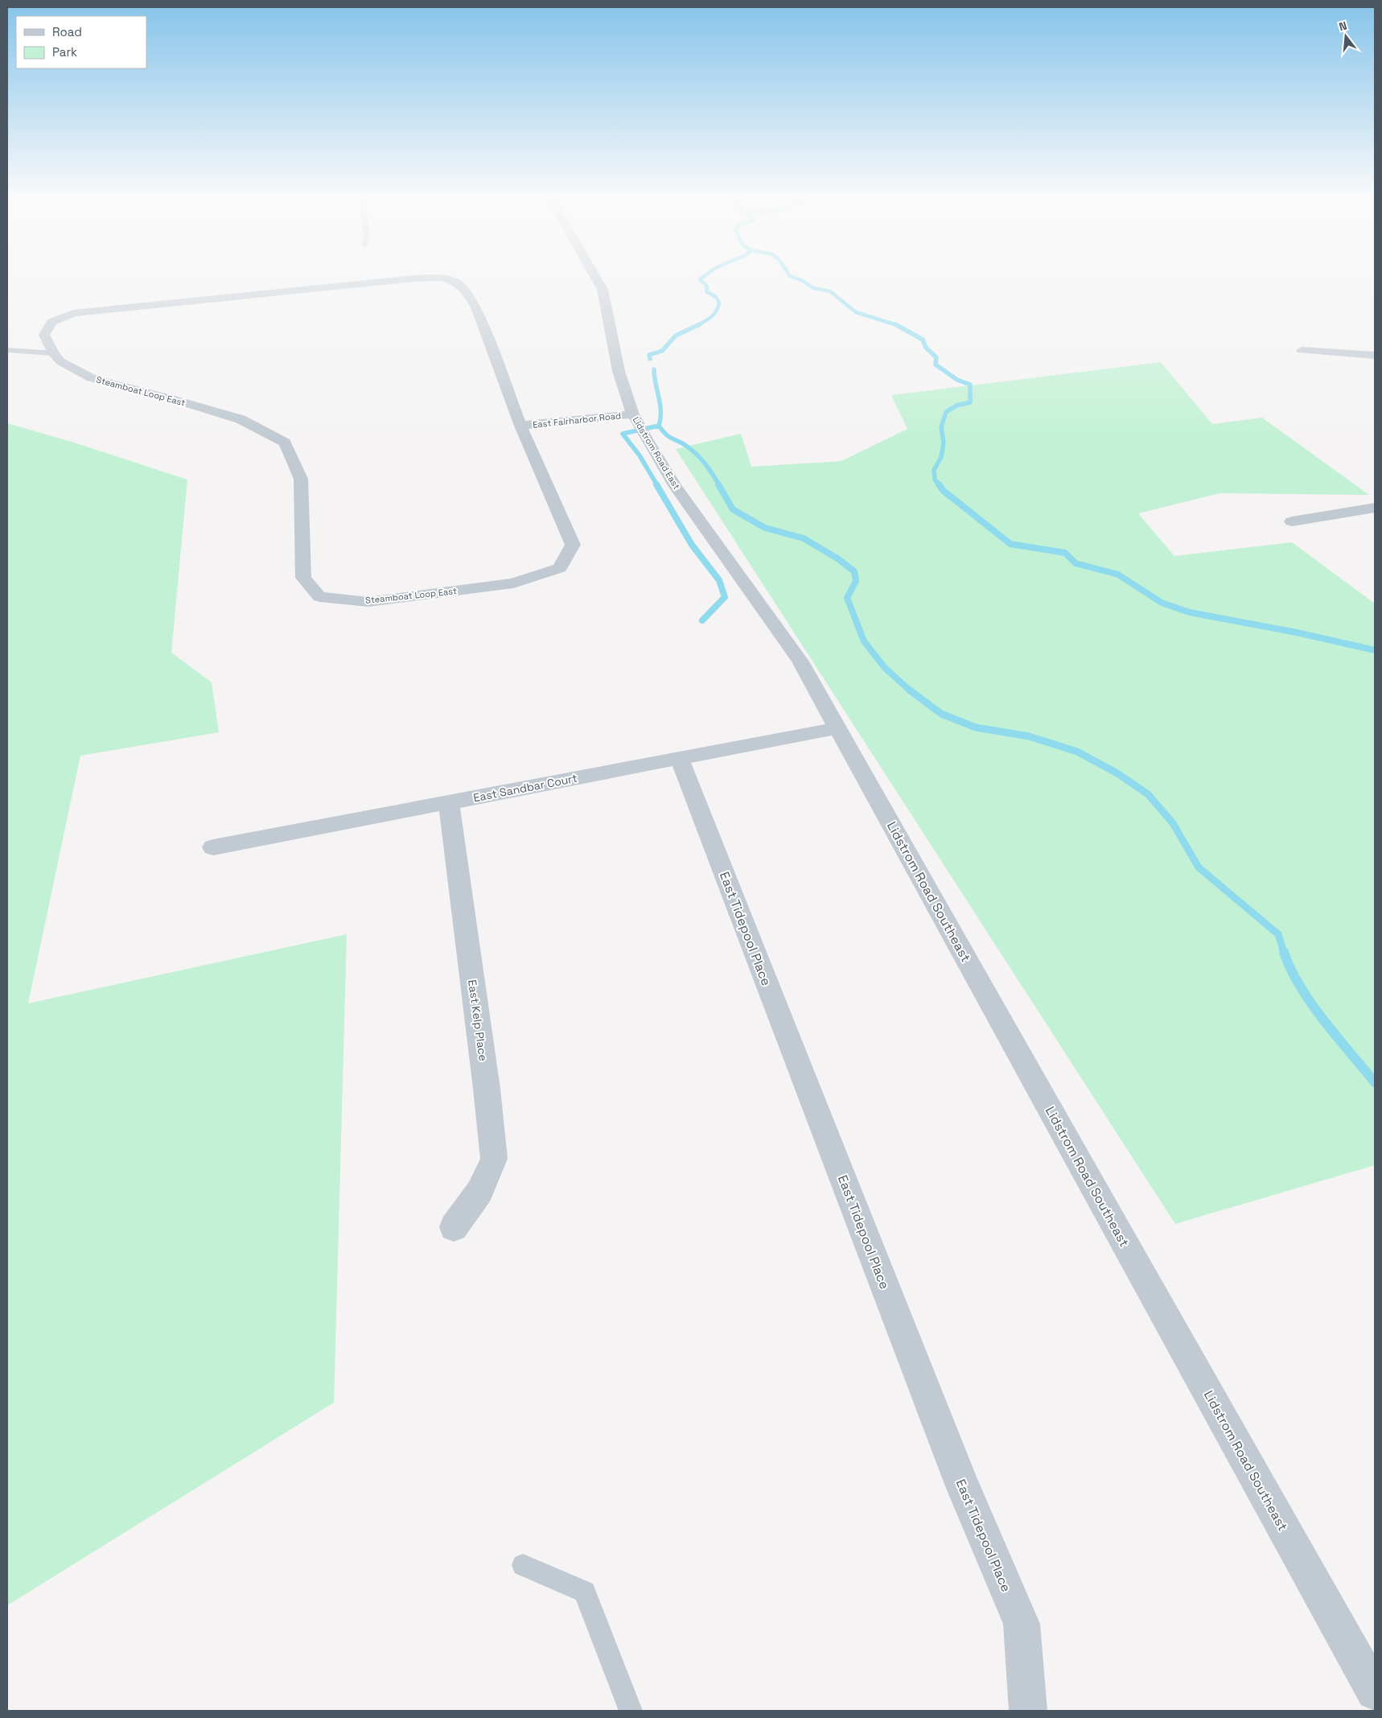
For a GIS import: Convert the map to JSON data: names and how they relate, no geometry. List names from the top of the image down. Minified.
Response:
{"streets":{"street":["Steamboat Loop East","East Fairharbor Road","Lidstrom Road East","East Sandbar Court","Lidstrom Road Southeast","East Tidepool Place","East Kelp Place"]},"crossings":[["Steamboat Loop East","East Fairharbor Road"],["East Fairharbor Road","Lidstrom Road East"],["Lidstrom Road East","Lidstrom Road Southeast"],["East Sandbar Court","Lidstrom Road Southeast"],["East Sandbar Court","East Tidepool Place"],["East Sandbar Court","East Kelp Place"]],"legend":["Road","Park"],"north":"top"}
